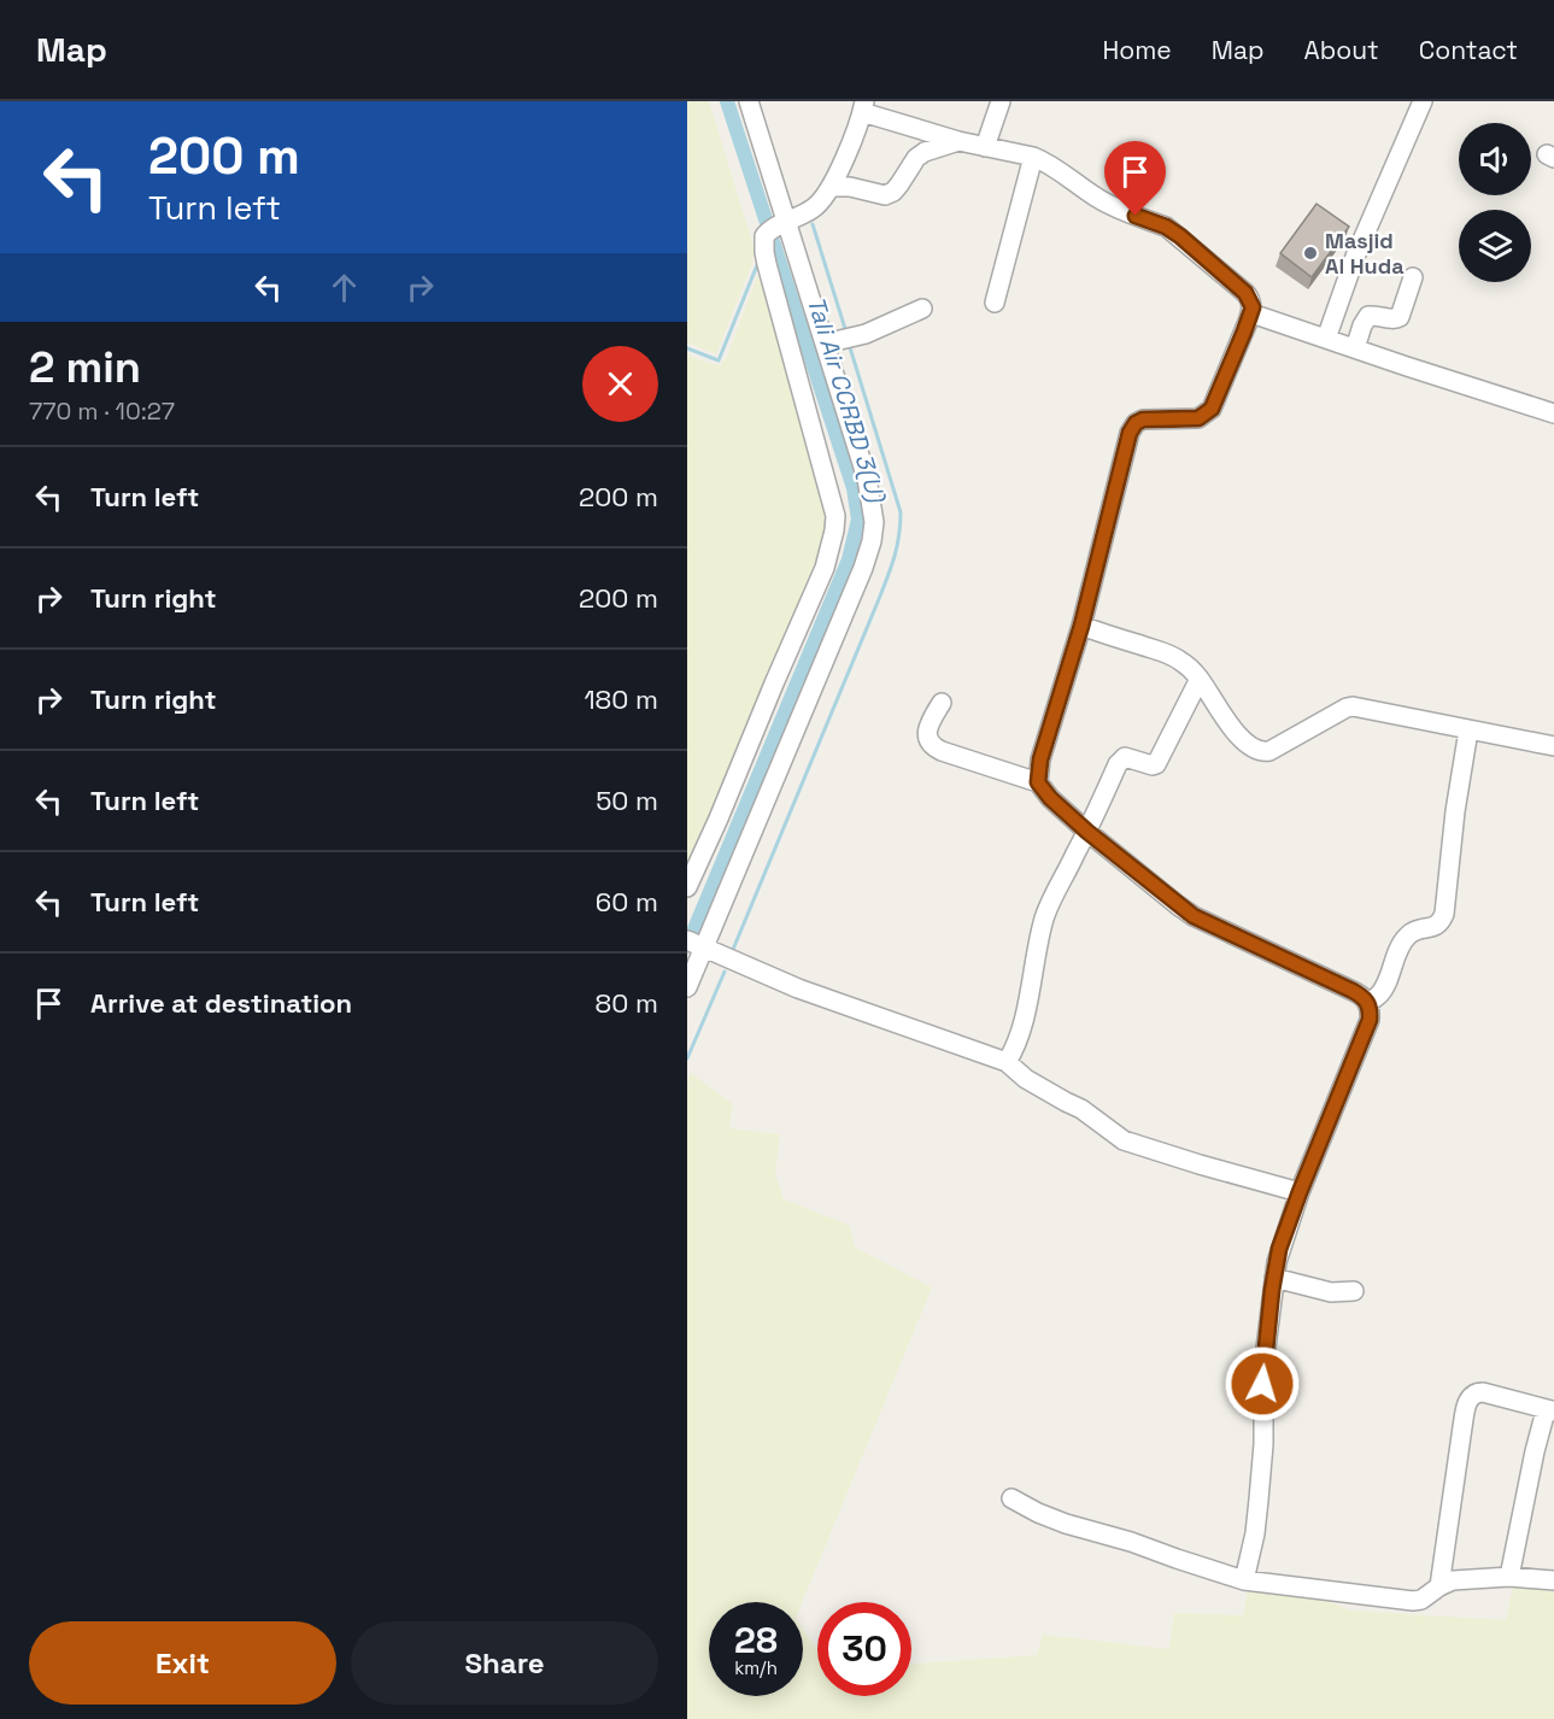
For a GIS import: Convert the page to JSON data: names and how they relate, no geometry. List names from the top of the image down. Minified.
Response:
{"water":["Tali Air CCRBD 3(U)"],"places":["Masjid Al Huda"],"page":{"header":"Map","nav":["Home","Map","About","Contact"],"turn":["200 m","Turn left"],"heading":["2 min","770 m · 10:27"],"list":[{"name":"Turn left","value":"200 m"},{"name":"Turn right","value":"200 m"},{"name":"Turn right","value":"180 m"},{"name":"Turn left","value":"50 m"},{"name":"Turn left","value":"60 m"},{"name":"Arrive at destination","value":"80 m"}],"speed":"28 km/h","limit":"30","buttons":["Exit","Share"]}}
